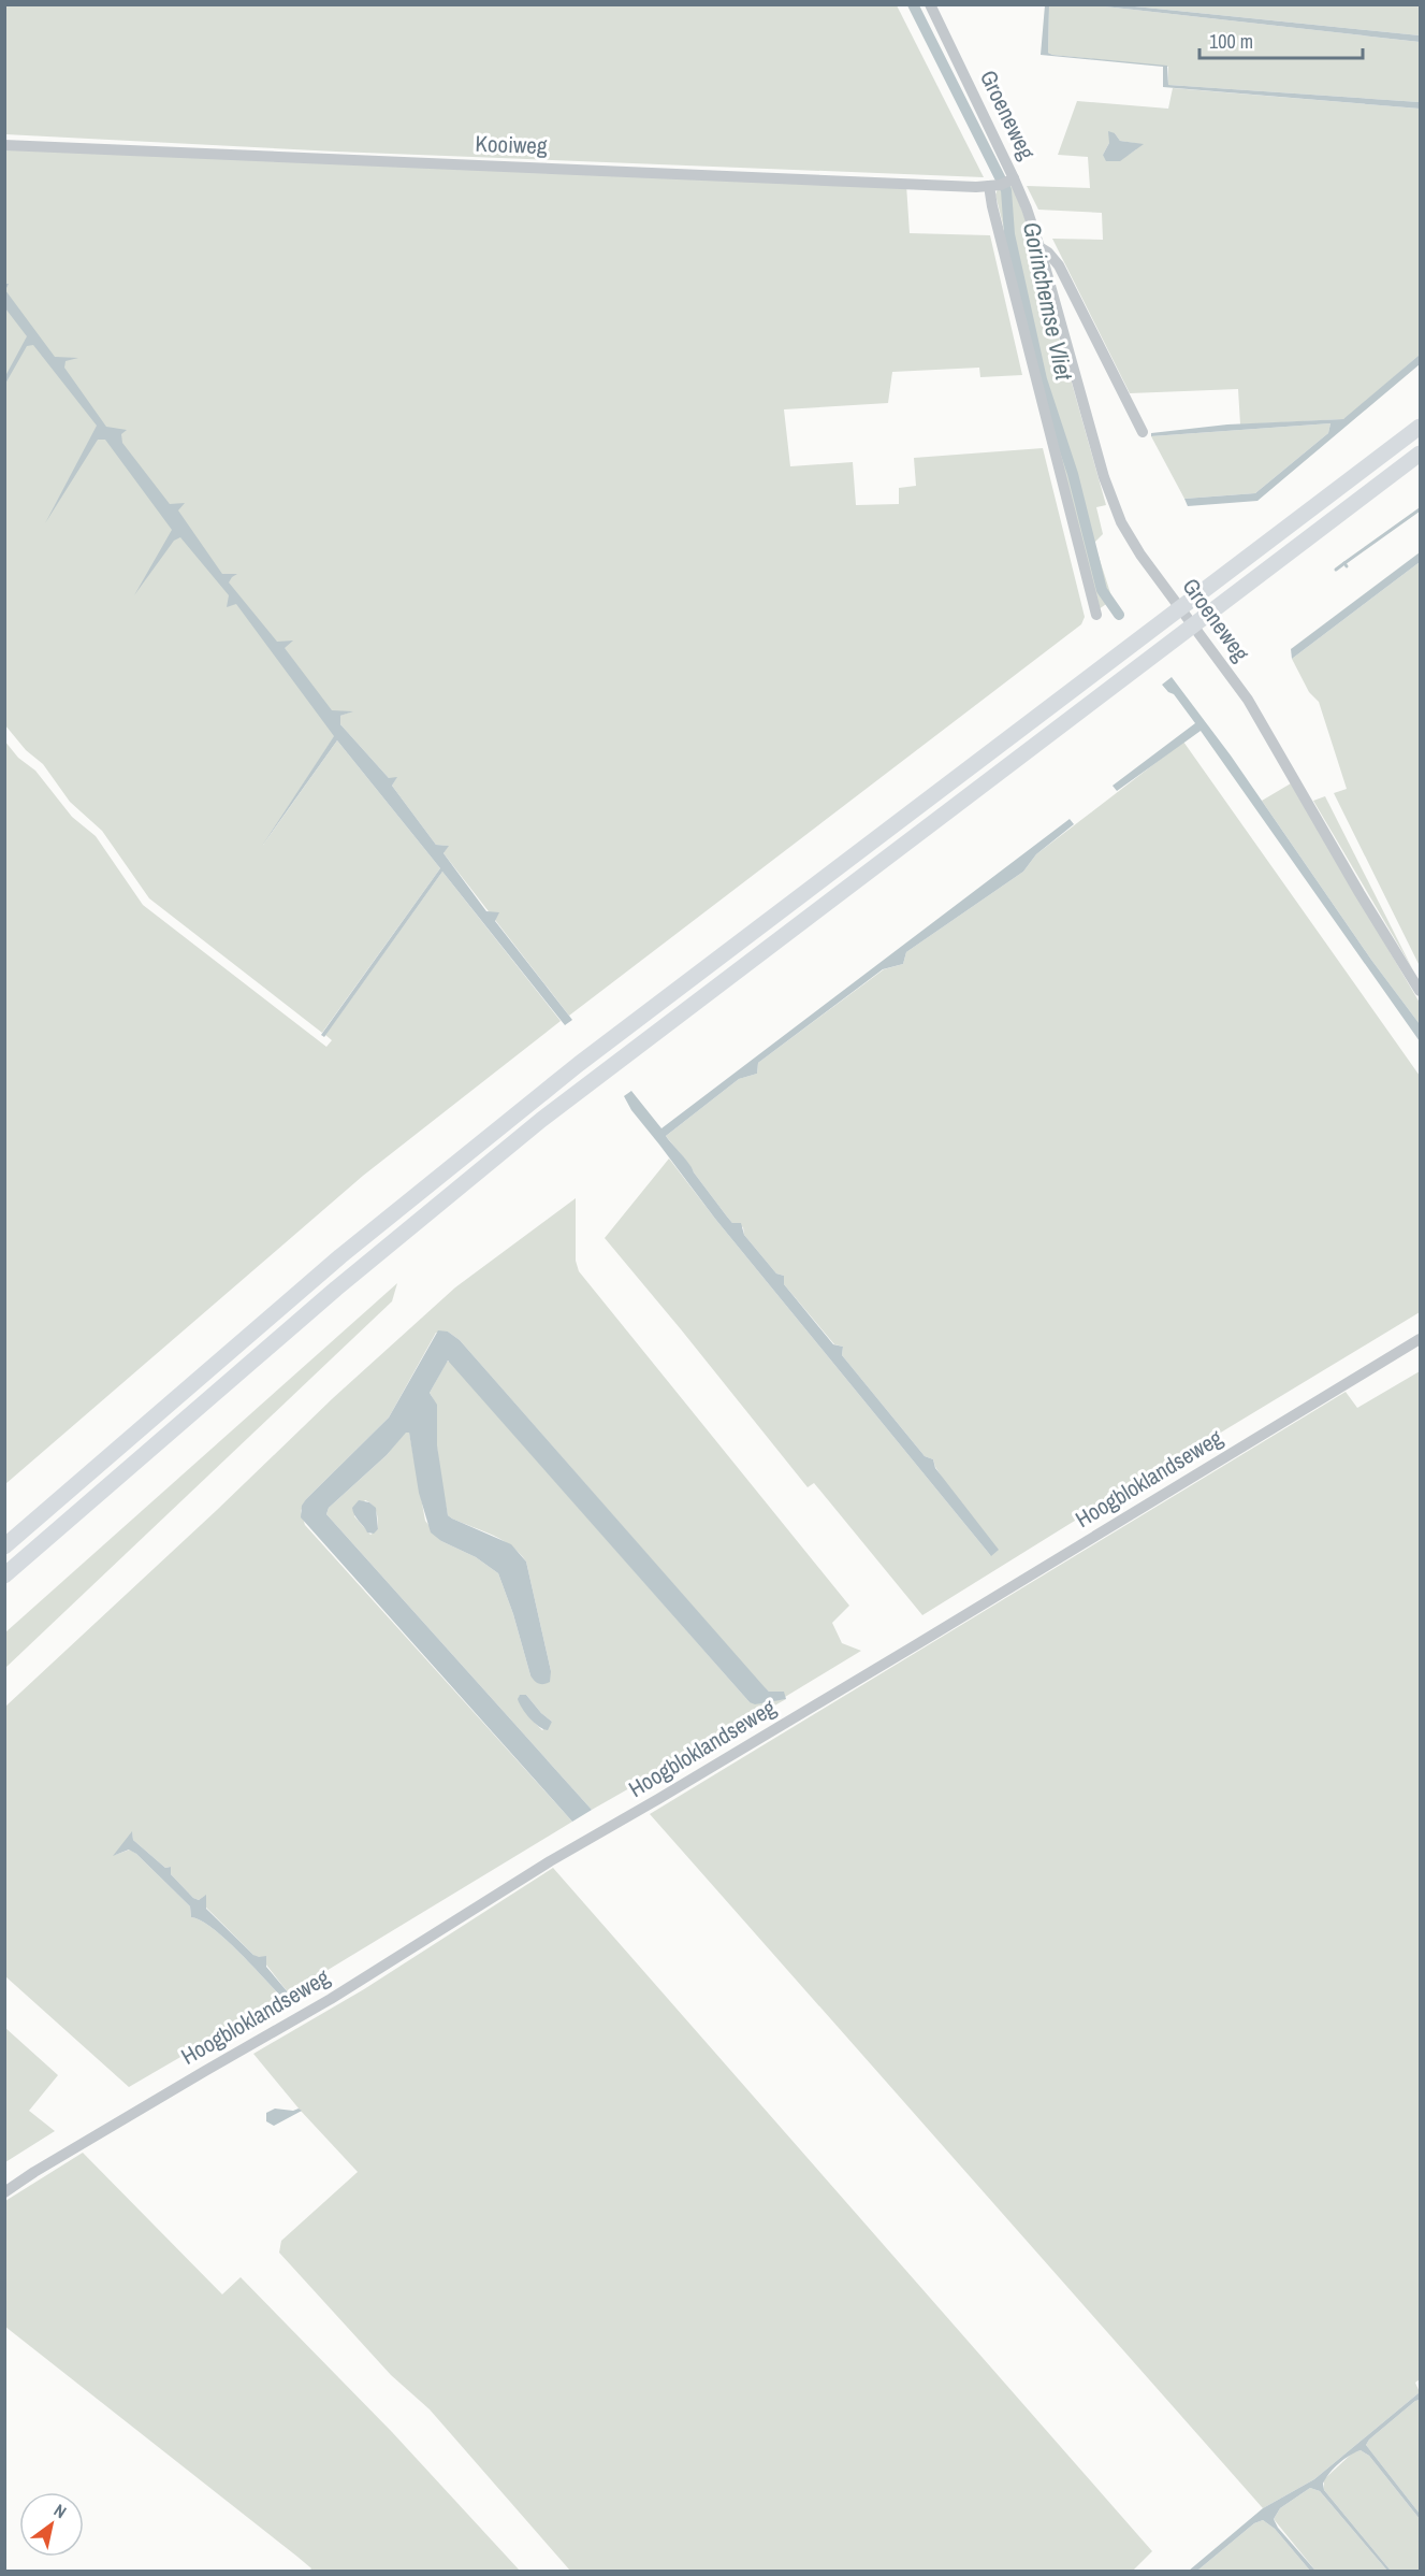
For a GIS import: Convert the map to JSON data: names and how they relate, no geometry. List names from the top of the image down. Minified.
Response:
{"streets":{"street":["Groeneweg","Kooiweg","Hoogbloklandseweg"]},"crossings":[["Groeneweg","Kooiweg"]],"water":["Gorinchemse Vliet"],"scale_bar":"100 m","north":"top right"}
